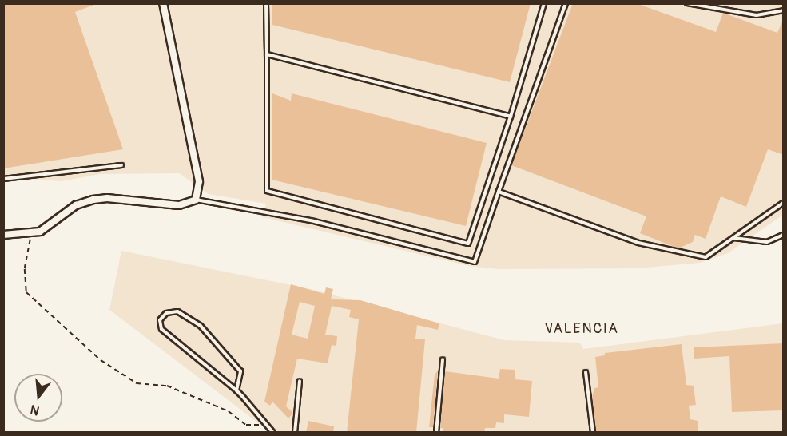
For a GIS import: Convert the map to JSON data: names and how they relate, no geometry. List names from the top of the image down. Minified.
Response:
{"districts":["VALENCIA"],"north":"bottom"}
